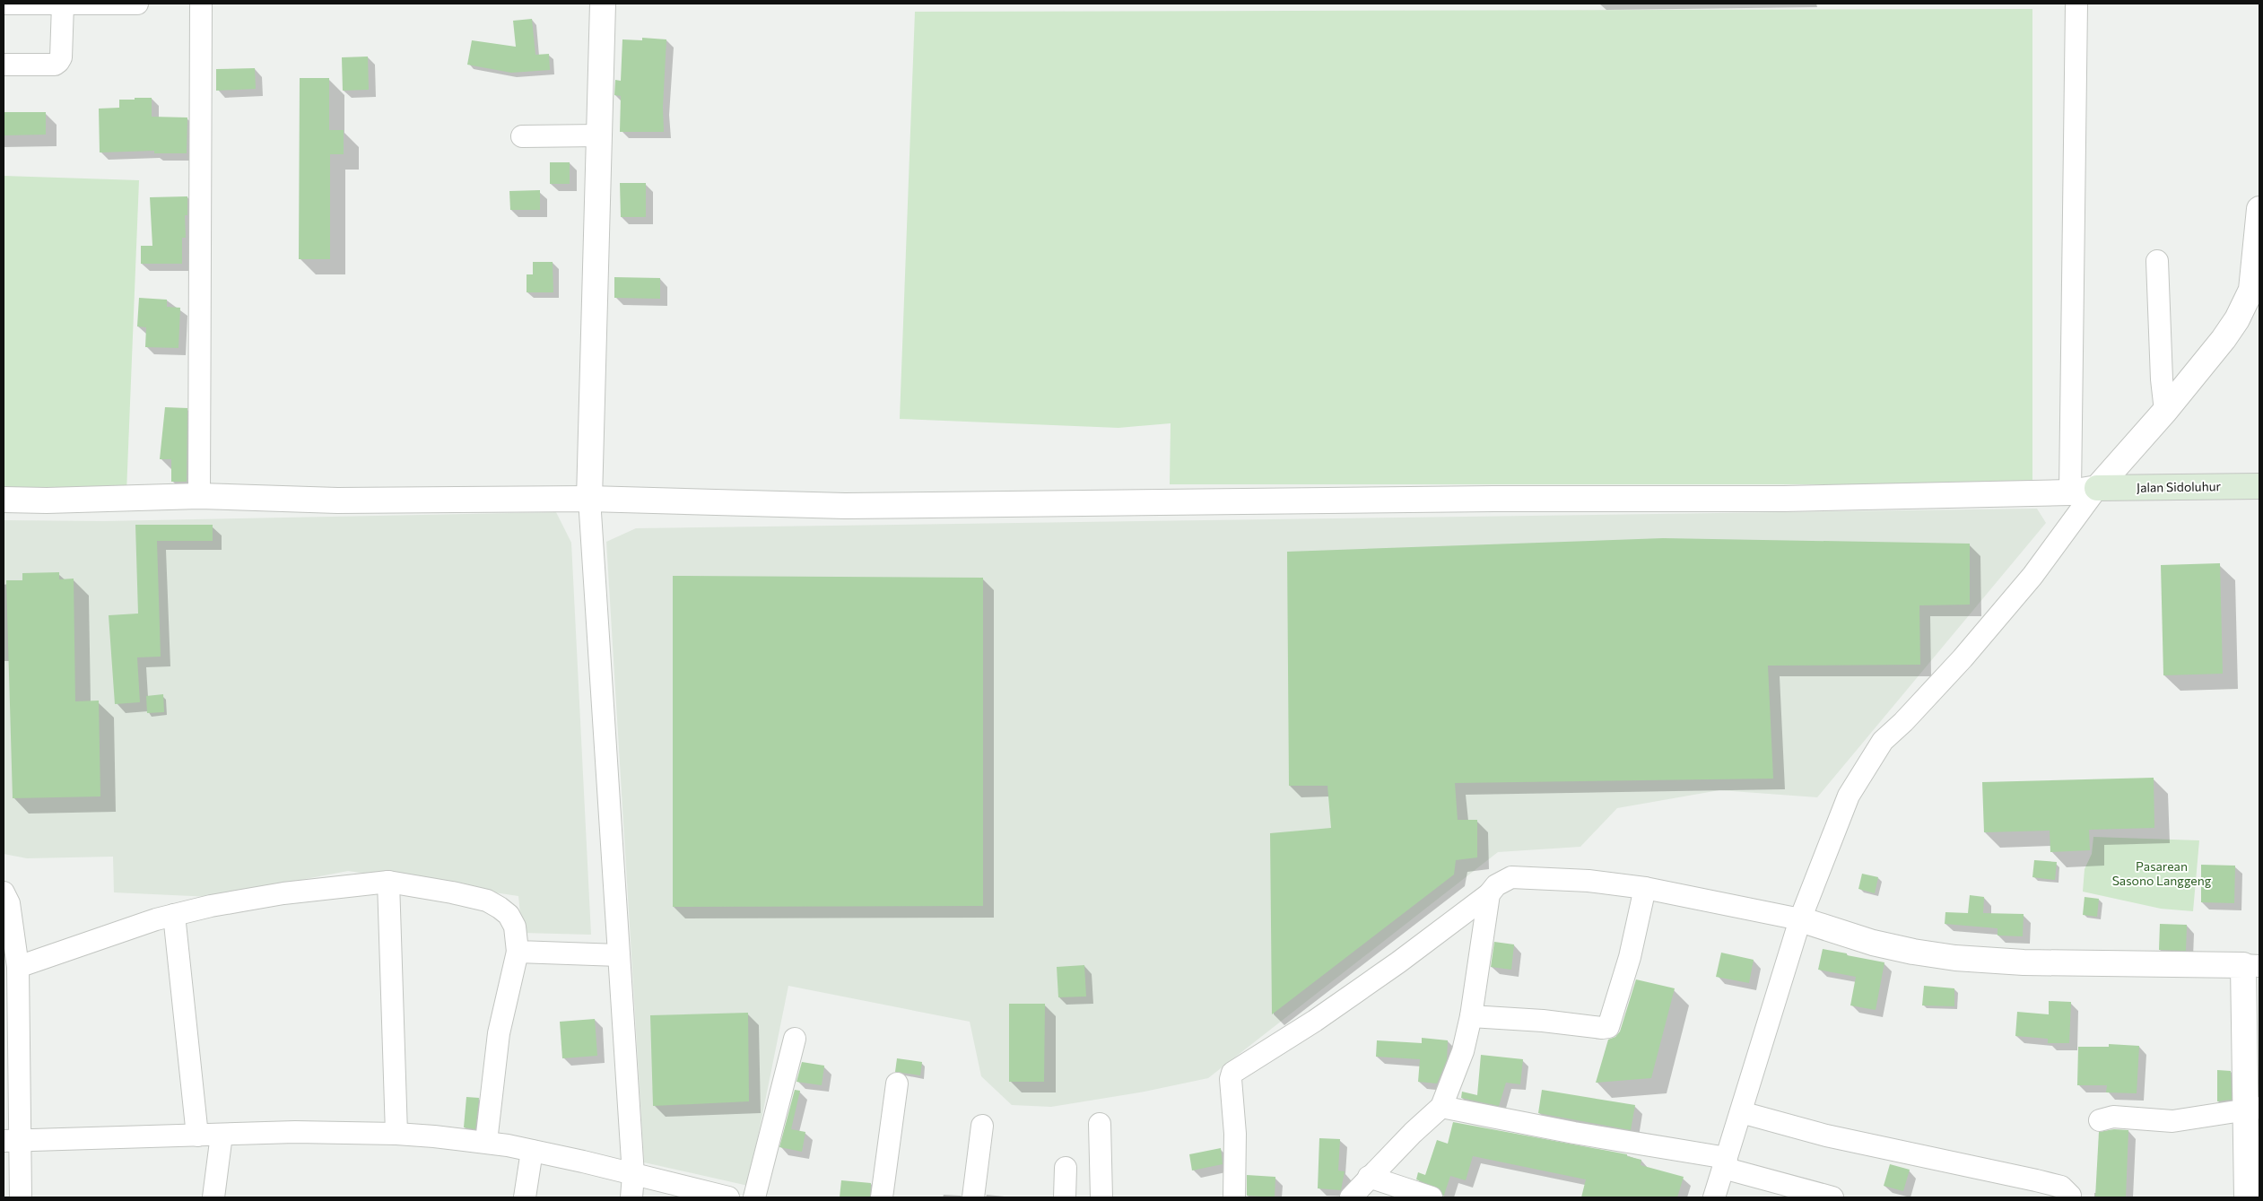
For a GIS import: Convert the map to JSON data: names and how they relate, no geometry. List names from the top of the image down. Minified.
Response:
{"streets":{"main road":["Jalan Sidoluhur"]},"parks":["Pasarean Sasono Langgeng"]}
